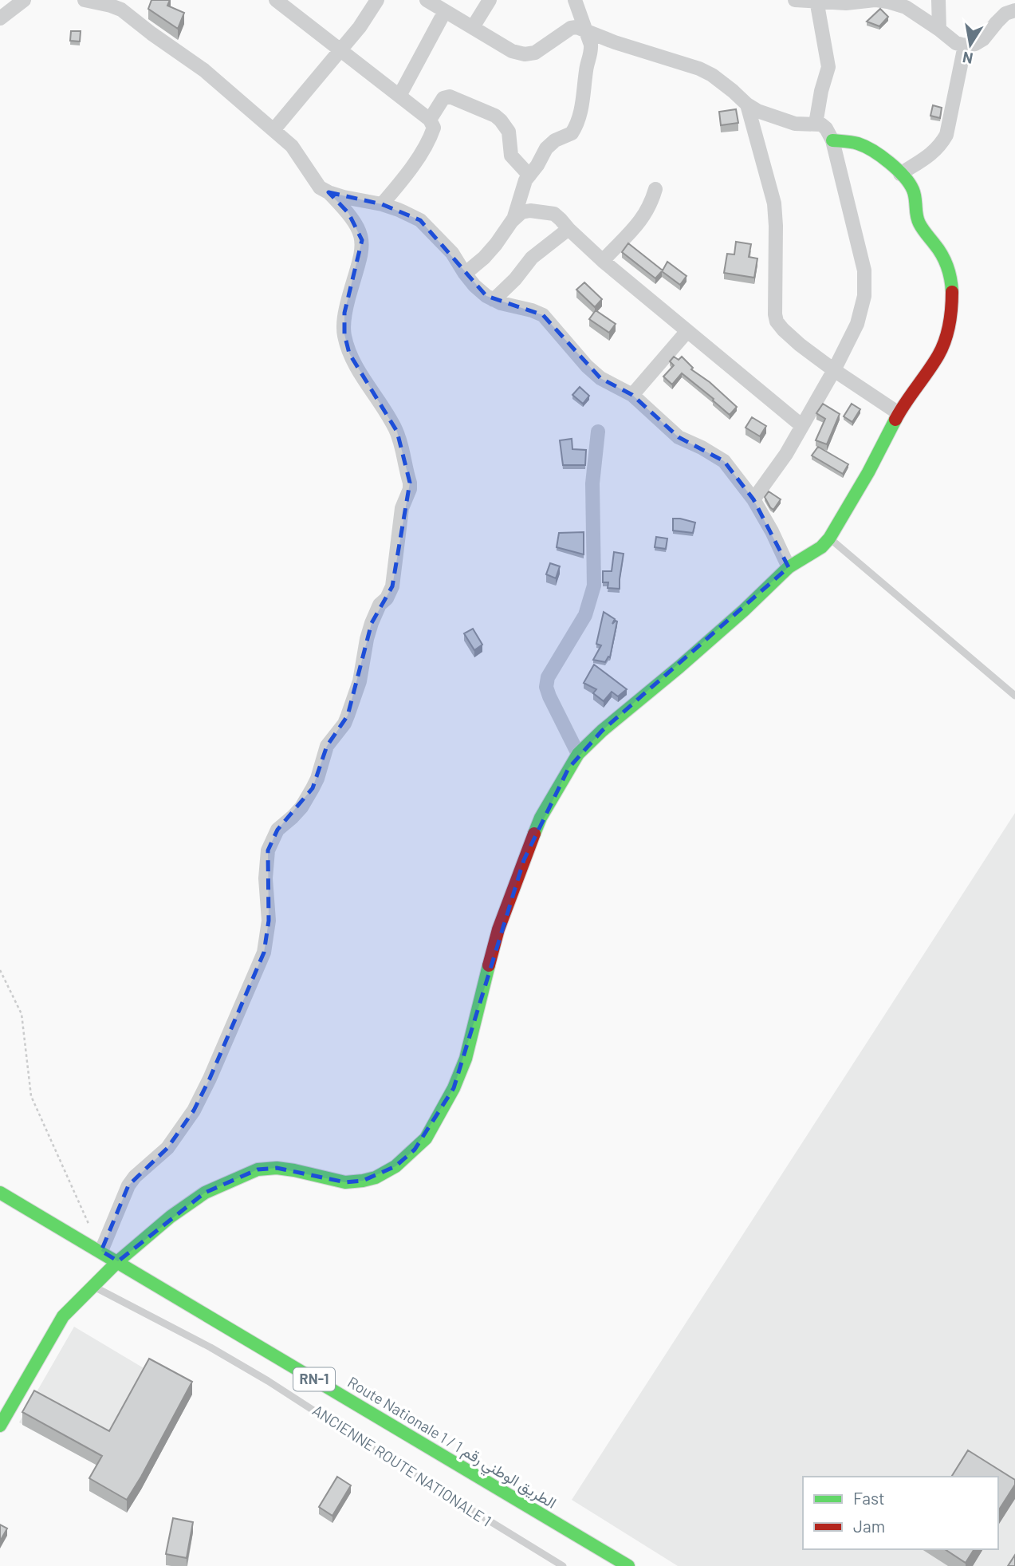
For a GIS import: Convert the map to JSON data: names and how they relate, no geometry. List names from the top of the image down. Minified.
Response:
{"streets":{"street":["RN-1","Route Nationale 1 / الطريق الوطني رقم 1"],"lane":["ANCIENNE ROUTE NATIONALE 1"]},"legend":["Fast","Jam"],"north":"bottom"}
